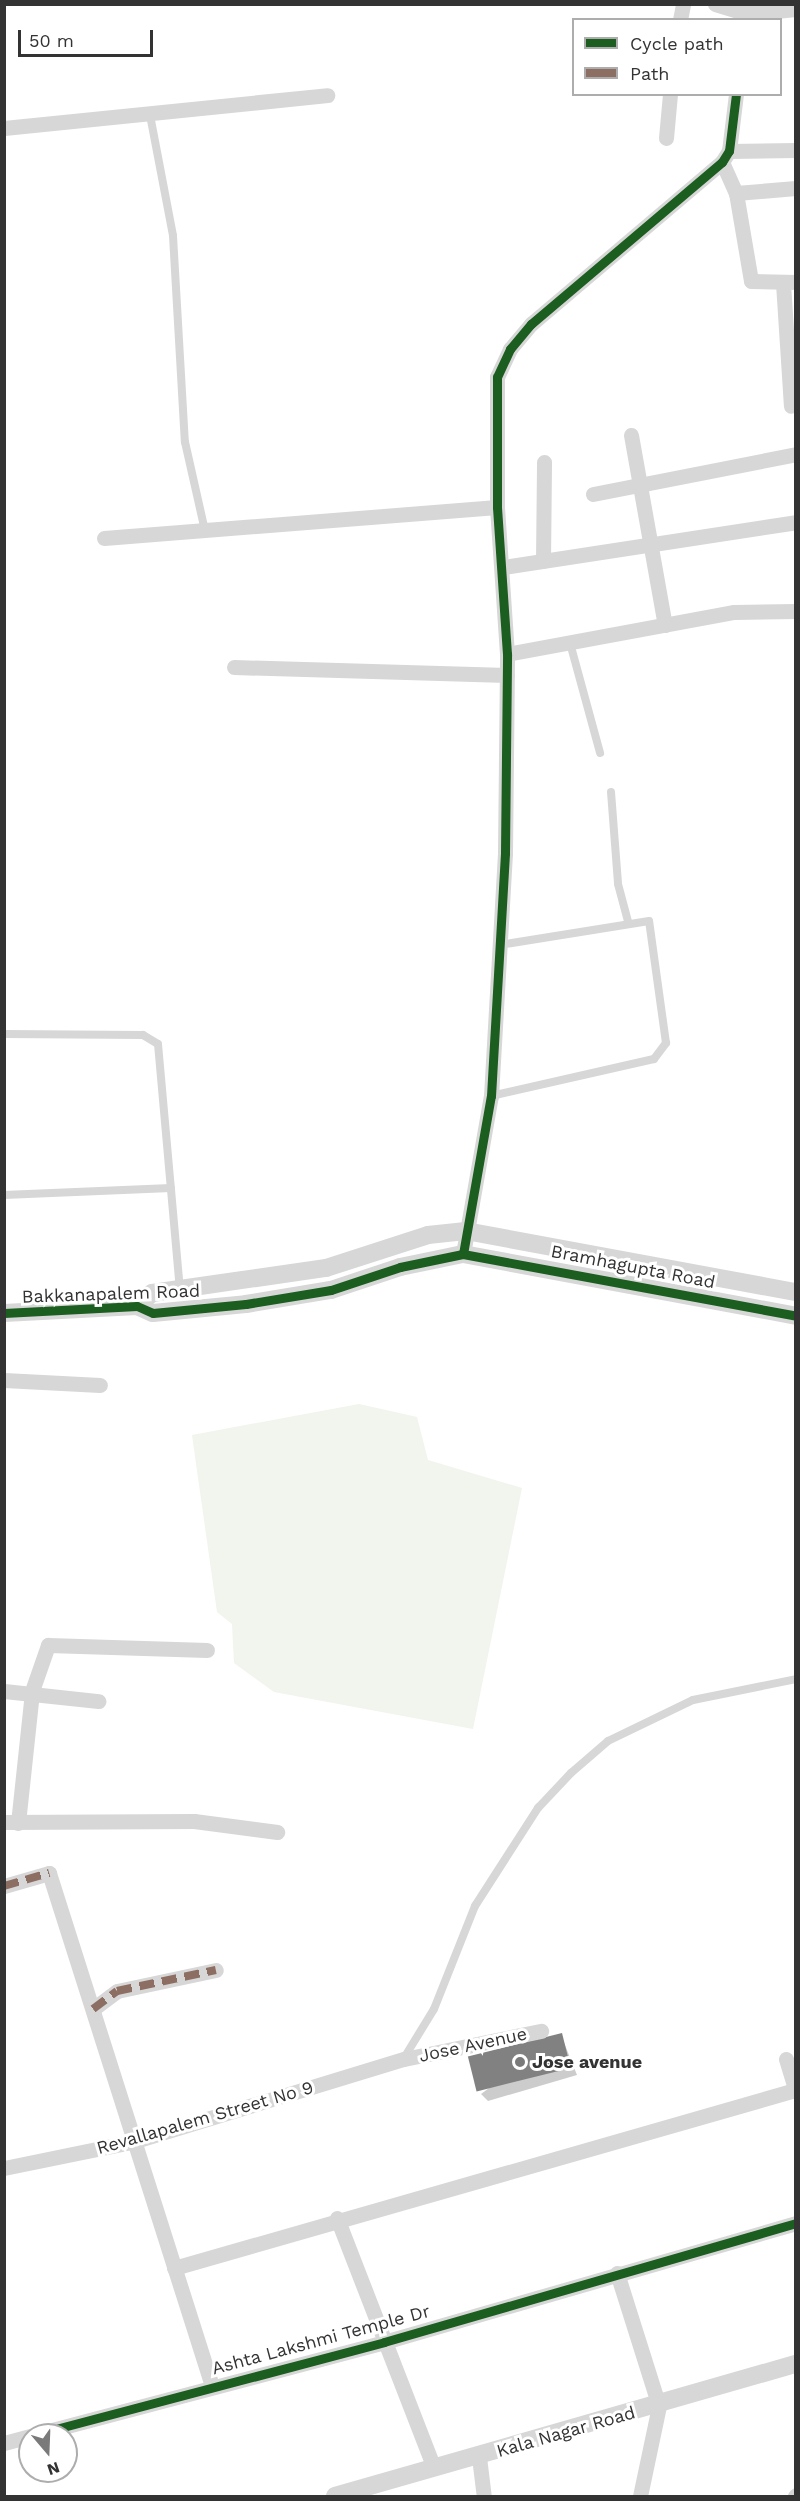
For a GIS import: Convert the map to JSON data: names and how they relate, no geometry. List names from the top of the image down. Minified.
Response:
{"streets":{"street":["Bramhagupta Road","Bakkanapalem Road","Jose Avenue","Revallapalem Street No 9","Ashta Lakshmi Temple Dr","Kala Nagar Road"]},"crossings":[["Bramhagupta Road","Bakkanapalem Road"],["Jose Avenue","Revallapalem Street No 9"]],"places":["Jose avenue"],"legend":["Cycle path","Path"],"scale_bar":"50 m","north":"bottom"}
